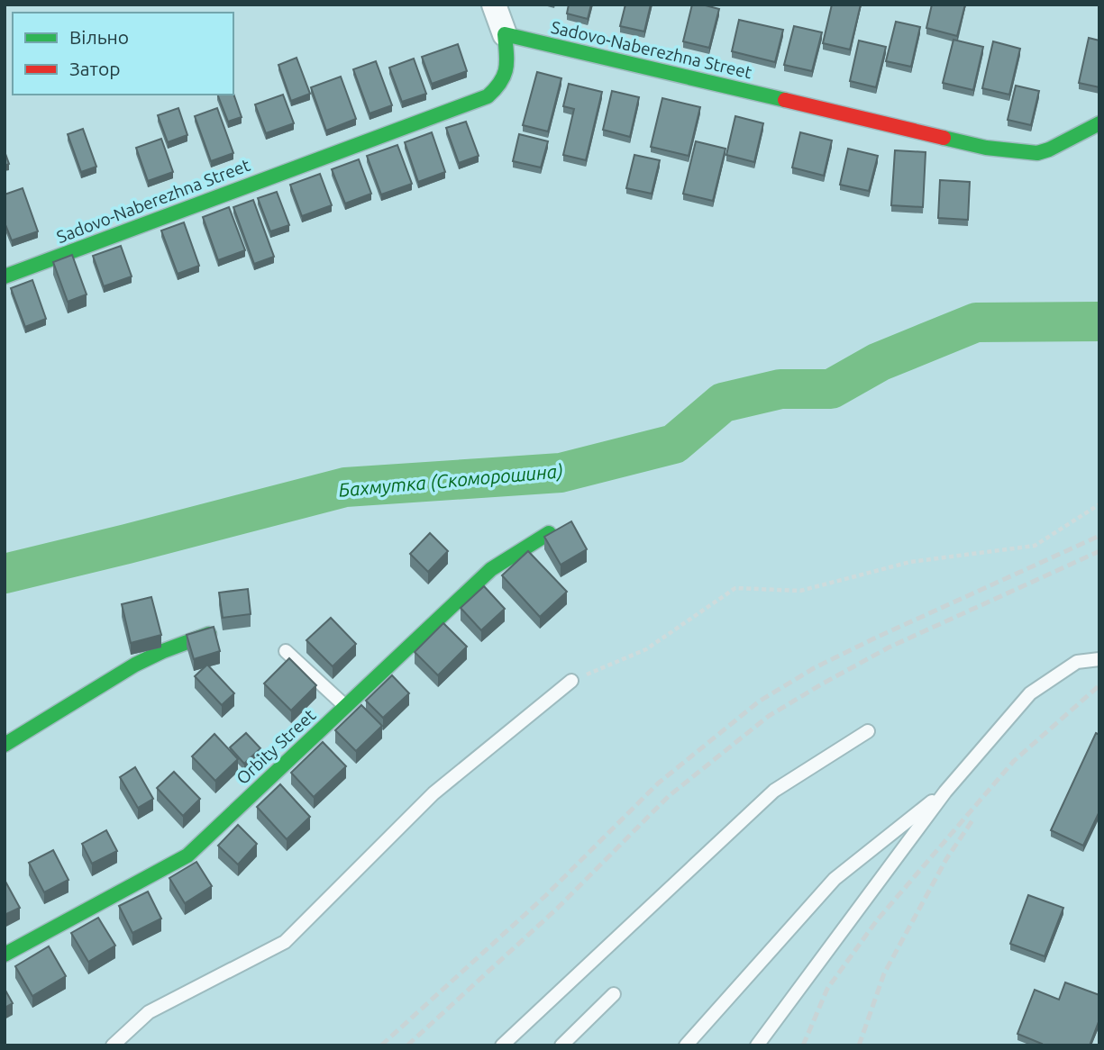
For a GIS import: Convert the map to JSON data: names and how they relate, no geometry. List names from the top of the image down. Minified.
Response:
{"streets":{"street":["Sadovo-Naberezhna Street","Orbity Street"]},"water":["Бахмутка (Скоморошина)"],"legend":["Вільно","Затор"]}
